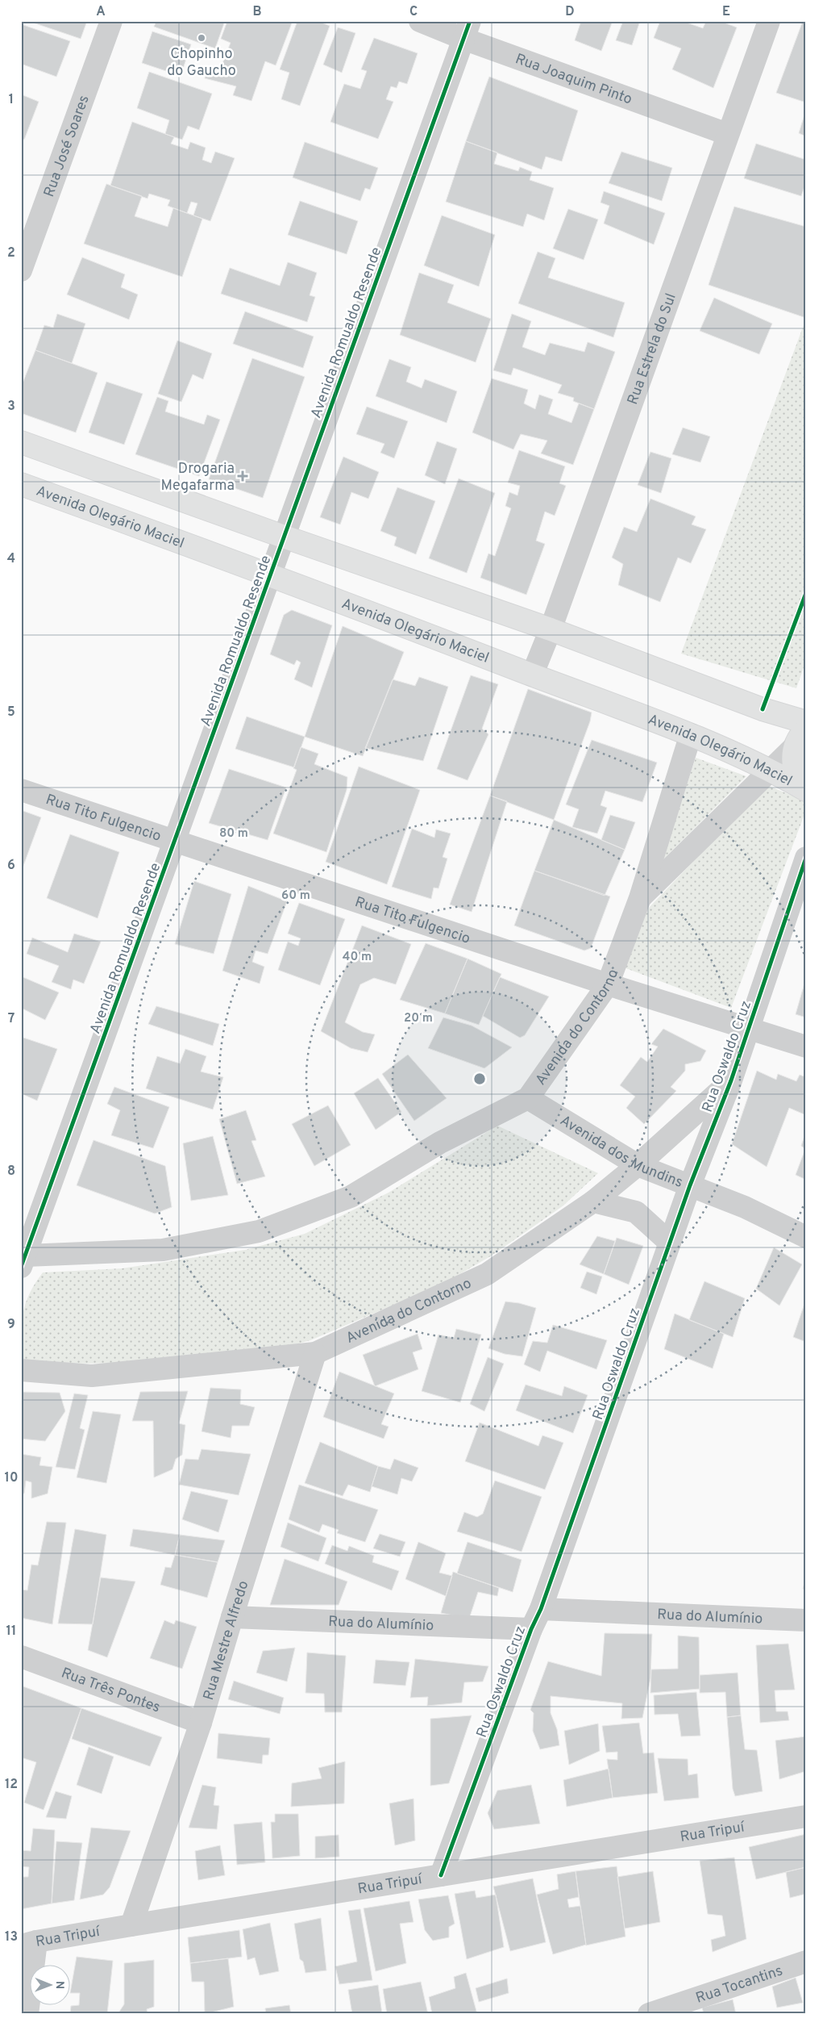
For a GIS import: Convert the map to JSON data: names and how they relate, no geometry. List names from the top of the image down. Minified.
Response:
{"streets":{"main road":["Avenida Olegário Maciel"],"street":["Rua Joaquim Pinto","Rua José Soares","Avenida Romualdo Resende","Rua Estrela do Sul","Rua Tito Fulgencio","Avenida do Contorno","Rua Oswaldo Cruz","Avenida dos Mundins","Rua do Alumínio","Rua Mestre Alfredo","Rua Três Pontes","Rua Tripuí","Rua Tocantins"]},"crossings":[["Rua Joaquim Pinto","Avenida Romualdo Resende"],["Rua Joaquim Pinto","Rua Estrela do Sul"],["Avenida Romualdo Resende","Avenida Olegário Maciel"],["Avenida Romualdo Resende","Rua Tito Fulgencio"],["Avenida Romualdo Resende","Avenida do Contorno"],["Rua Estrela do Sul","Avenida Olegário Maciel"],["Avenida Olegário Maciel","Avenida do Contorno"],["Rua Tito Fulgencio","Avenida do Contorno"],["Rua Tito Fulgencio","Rua Oswaldo Cruz"],["Avenida do Contorno","Rua Oswaldo Cruz"],["Avenida do Contorno","Avenida dos Mundins"],["Avenida do Contorno","Rua Mestre Alfredo"],["Rua Oswaldo Cruz","Avenida dos Mundins"],["Rua Oswaldo Cruz","Rua do Alumínio"],["Rua Oswaldo Cruz","Rua Tripuí"],["Rua do Alumínio","Rua Mestre Alfredo"],["Rua Mestre Alfredo","Rua Três Pontes"],["Rua Mestre Alfredo","Rua Tripuí"]],"places":{"other":["Chopinho do Gaucho"],"health":["Drogaria Megafarma"]},"north":"right","grid":{"columns":["A","B","C","D","E"],"rows":["1","2","3","4","5","6","7","8","9","10","11","12","13"]},"rings":["80 m","60 m","40 m","20 m"]}
